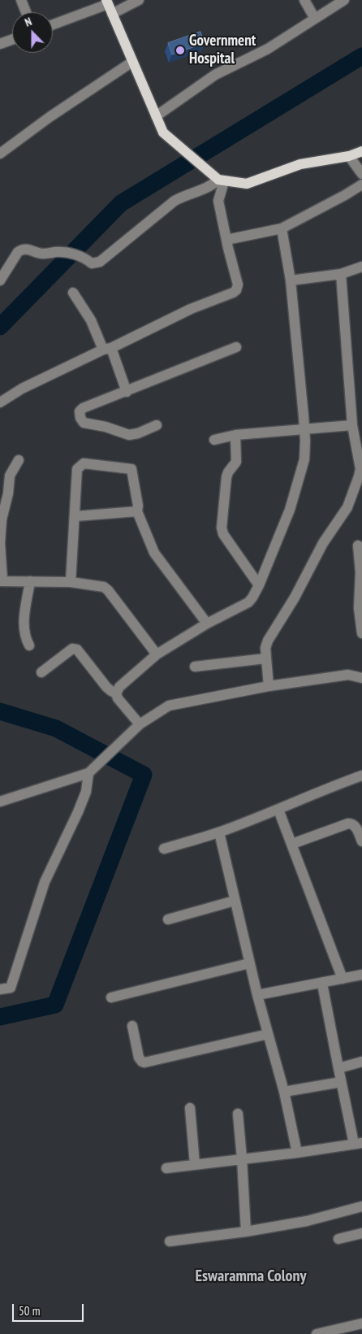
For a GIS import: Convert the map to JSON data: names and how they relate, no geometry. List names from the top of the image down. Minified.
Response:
{"districts":["Eswaramma Colony"],"places":["Government Hospital"],"scale_bar":"50 m","north":"top"}
